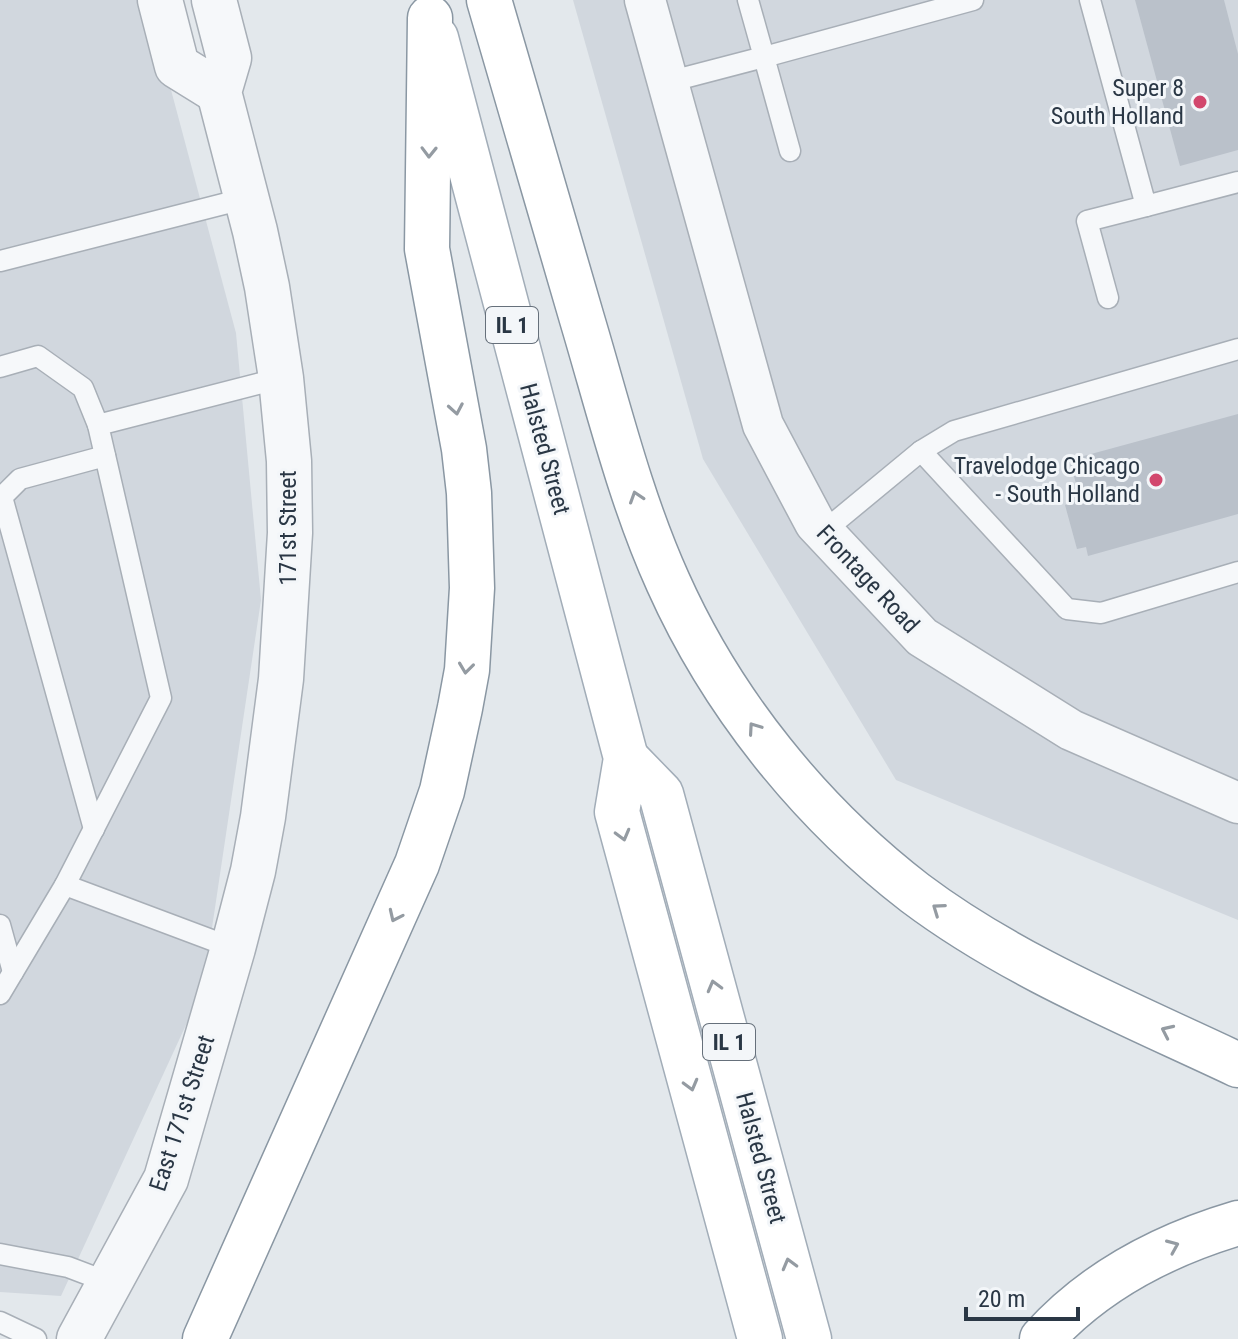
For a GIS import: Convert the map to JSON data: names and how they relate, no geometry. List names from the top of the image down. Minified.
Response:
{"streets":{"main road":["IL 1","Halsted Street"],"street":["171st Street","Frontage Road","East 171st Street"]},"crossings":[["171st Street","East 171st Street"]],"places":["Super 8 South Holland","Travelodge Chicago - South Holland"],"scale_bar":"20 m"}
